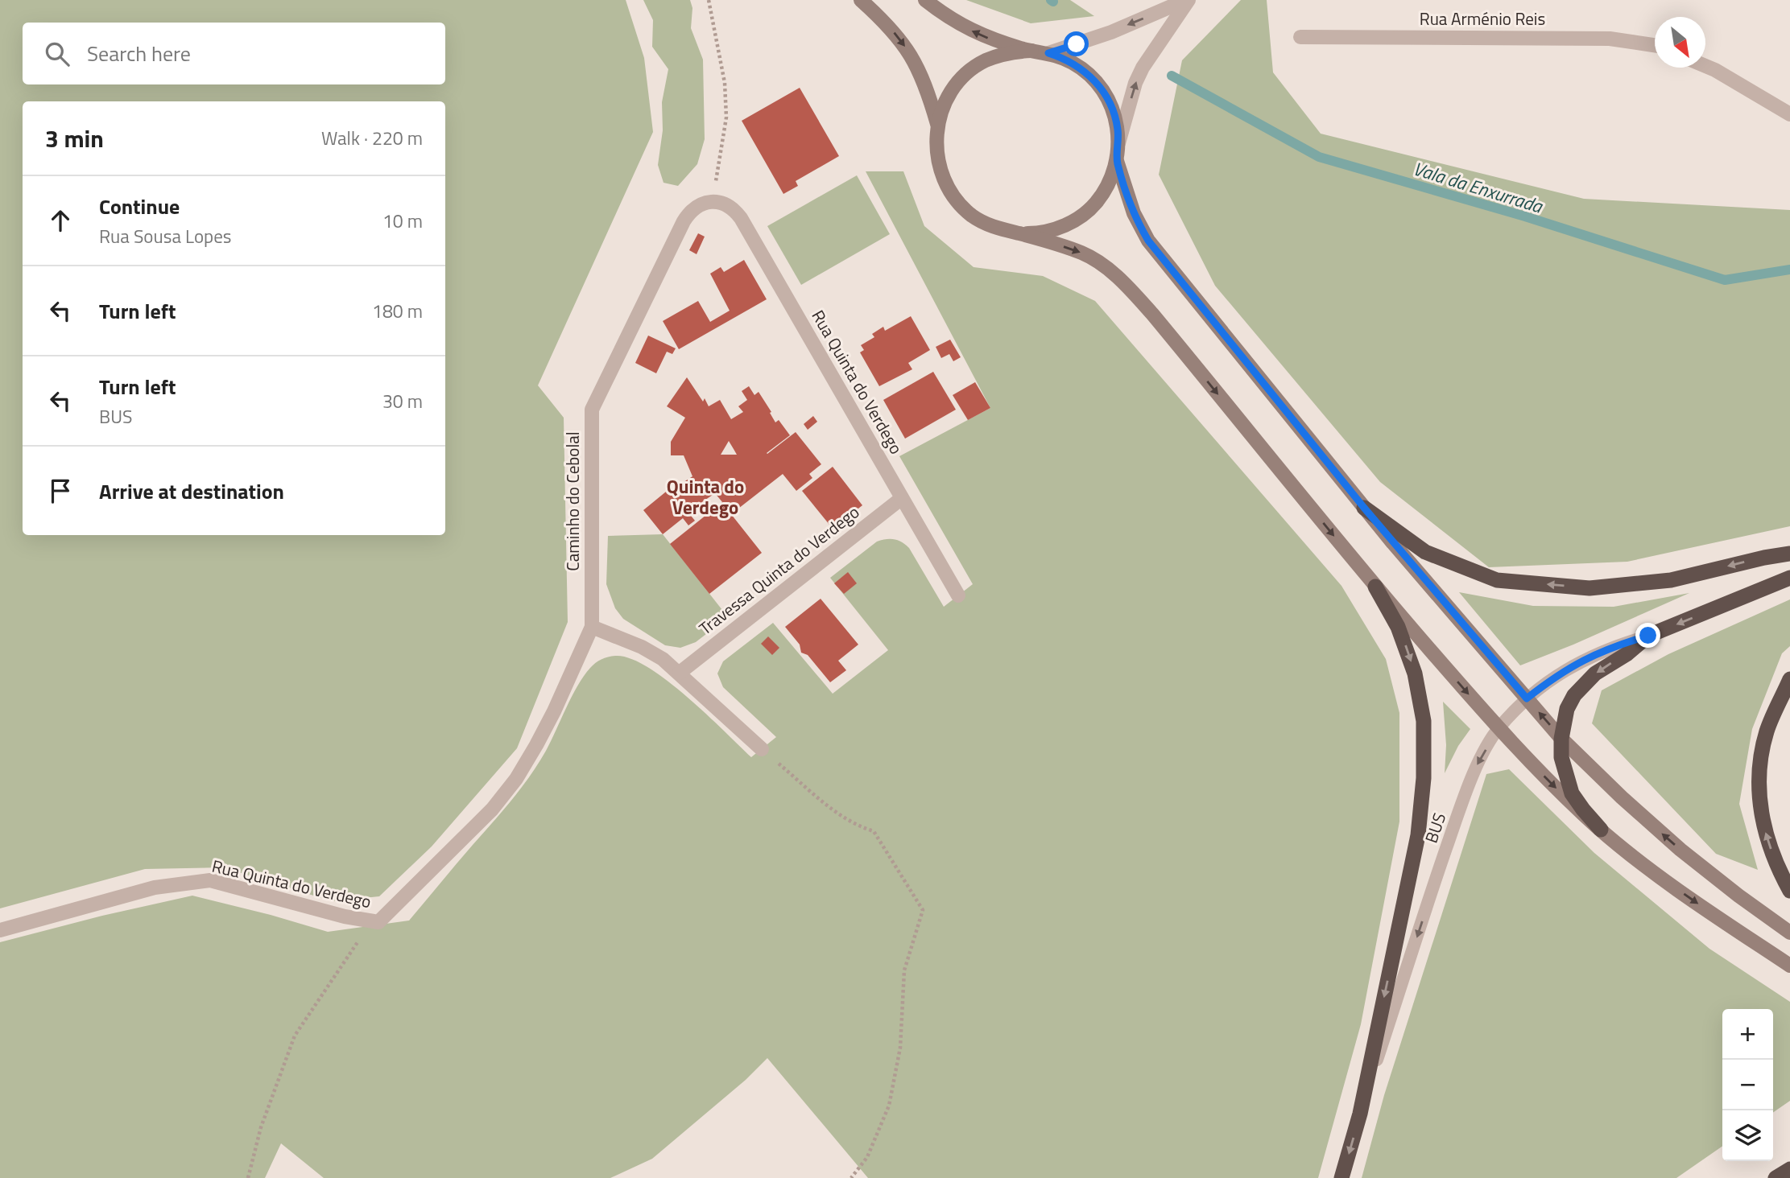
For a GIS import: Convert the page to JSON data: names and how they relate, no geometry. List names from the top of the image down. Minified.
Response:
{"streets":{"street":["Rua Arménio Reis","Rua Quinta do Verdego","Caminho do Cebolal","Travessa Quinta do Verdego"],"lane":["BUS"]},"crossings":[["Rua Quinta do Verdego","Caminho do Cebolal"],["Rua Quinta do Verdego","Travessa Quinta do Verdego"]],"one_way":["BUS"],"districts":["Quinta do Verdego"],"water":["Vala da Enxurrada"],"north":"bottom right","page":{"search":"Search here","heading":["3 min","Walk · 220 m"],"list":[["Continue","Rua Sousa Lopes","10 m"],["Turn left","180 m"],["Turn left","BUS","30 m"],"Arrive at destination"],"map_buttons":["+","−"]}}
